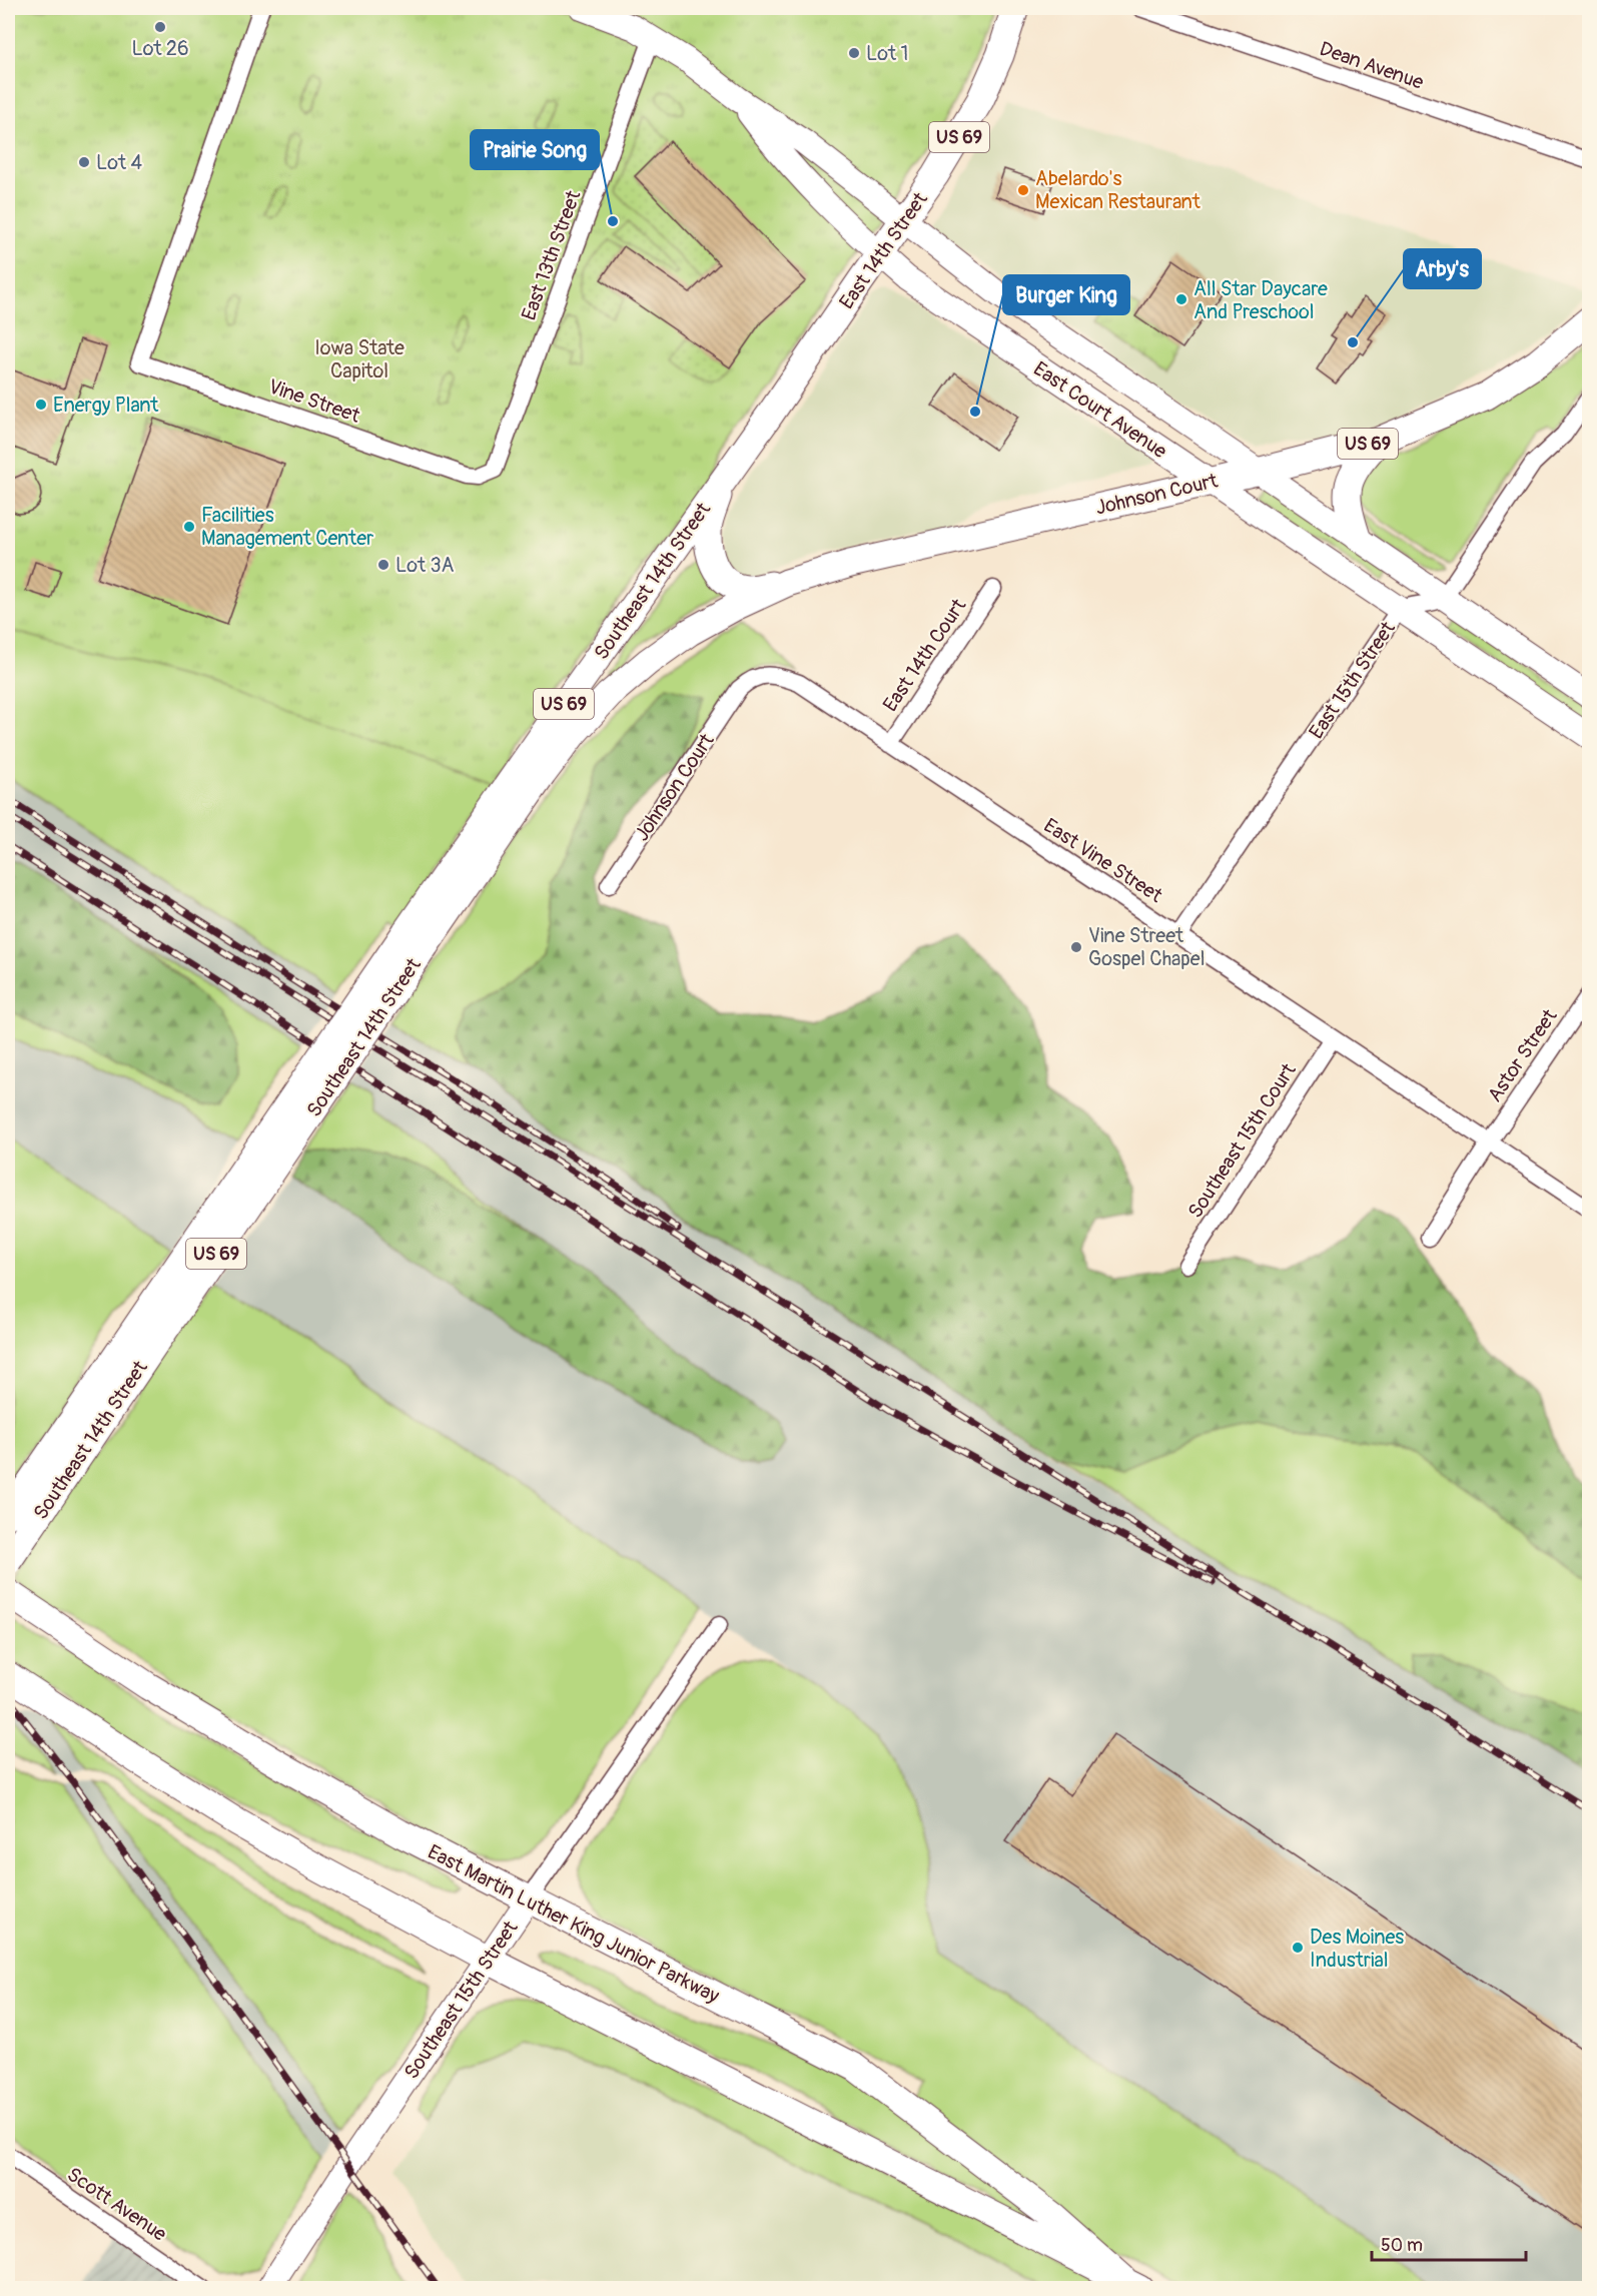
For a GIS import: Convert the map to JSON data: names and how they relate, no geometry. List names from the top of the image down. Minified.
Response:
{"streets":{"main road":["US 69","East 14th Street","Johnson Court","Southeast 14th Street","East Martin Luther King Junior Parkway"],"street":["Dean Avenue","East 13th Street","Vine Street","East Court Avenue","East 14th Court","East 15th Street","East Vine Street","Astor Street","Southeast 15th Court","Southeast 15th Street","Scott Avenue"]},"crossings":[["East 14th Street","East Court Avenue"],["East 14th Street","Southeast 14th Street"],["East 13th Street","Vine Street"],["East 13th Street","East Court Avenue"],["East Court Avenue","Johnson Court"],["East Court Avenue","East 15th Street"],["Johnson Court","Southeast 14th Street"],["Johnson Court","East Vine Street"],["East 14th Court","East Vine Street"],["East 15th Street","East Vine Street"],["East Vine Street","Astor Street"],["East Vine Street","Southeast 15th Court"],["East Martin Luther King Junior Parkway","Southeast 15th Street"]],"parks":["Iowa State Capitol"],"places":["Lot 26","Lot 1","Lot 4","Abelardo's Mexican Restaurant","Prairie Song","All Star Daycare And Preschool","Arby's","Energy Plant","Burger King","Facilities Management Center","Lot 3A","Vine Street Gospel Chapel","Des Moines Industrial"],"scale_bar":"50 m"}
